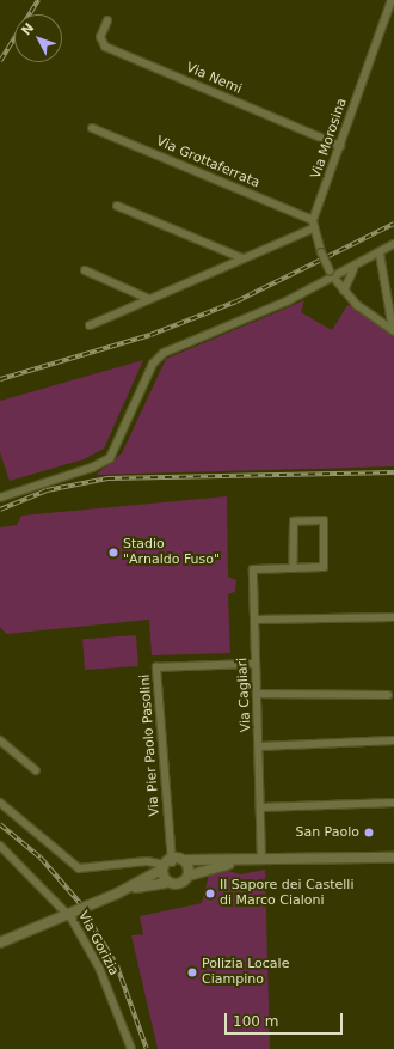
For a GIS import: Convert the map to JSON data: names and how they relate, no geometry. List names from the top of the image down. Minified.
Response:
{"streets":{"street":["Via Nemi","Via Morosina","Via Grottaferrata","Via Cagliari","Via Pier Paolo Pasolini","Via Gorizia"]},"crossings":[["Via Nemi","Via Morosina"],["Via Morosina","Via Grottaferrata"],["Via Cagliari","Via Pier Paolo Pasolini"]],"places":["Stadio \"Arnaldo Fuso\"","San Paolo","Il Sapore dei Castelli di Marco Cialoni","Polizia Locale Ciampino"],"scale_bar":"100 m","north":"top left"}
